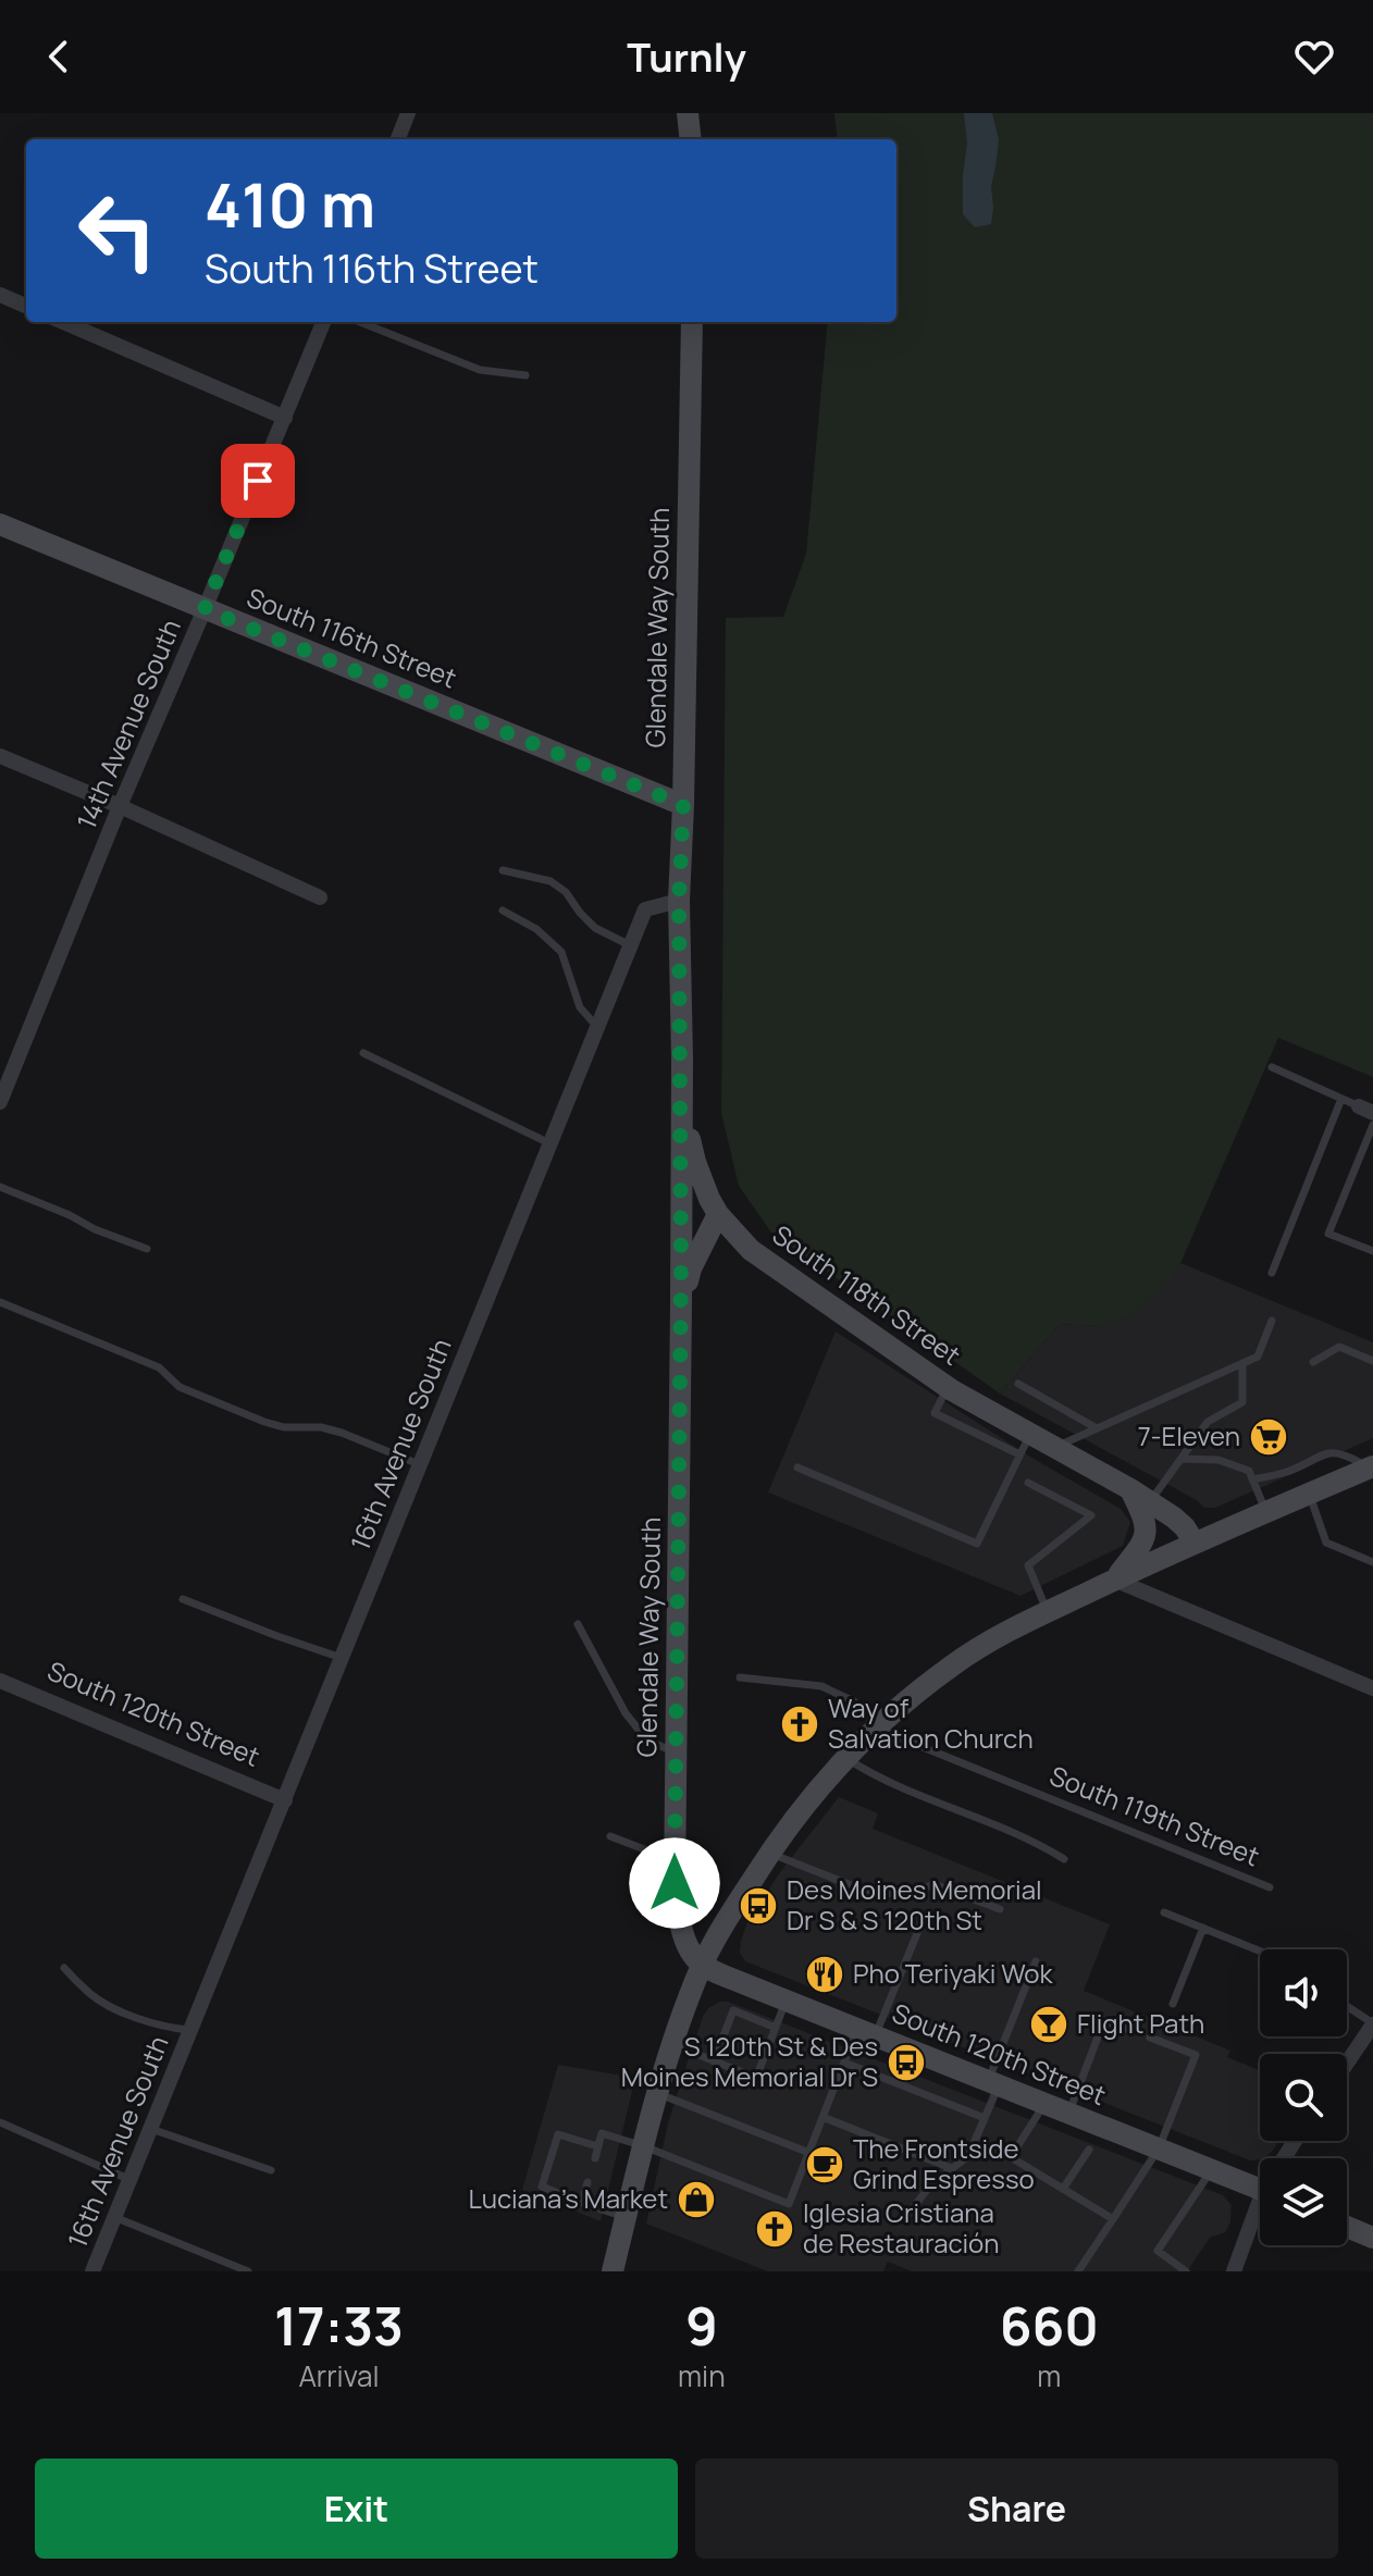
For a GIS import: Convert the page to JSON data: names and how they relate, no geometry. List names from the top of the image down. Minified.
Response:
{"streets":{"street":["Glendale Way South","South 116th Street","14th Avenue South","South 118th Street","16th Avenue South","South 120th Street"],"lane":["South 119th Street"]},"crossings":[["Glendale Way South","South 116th Street"],["Glendale Way South","South 118th Street"],["Glendale Way South","16th Avenue South"],["Glendale Way South","South 120th Street"],["South 116th Street","14th Avenue South"],["16th Avenue South","South 120th Street"]],"places":{"supermarket":["7-Eleven"],"church":["Way of Salvation Church","Iglesia Cristiana de Restauración"],"bus stop":["Des Moines Memorial Dr S & S 120th St","S 120th St & Des Moines Memorial Dr S"],"restaurant":["Pho Teriyaki Wok"],"bar":["Flight Path"],"cafe":["The Frontside Grind Espresso"],"shop":["Luciana's Market"]},"page":{"header":"Turnly","turn":["410 m","South 116th Street"],"eta":["17:33","Arrival","9","min","660","m"],"buttons":["Exit","Share"]}}
